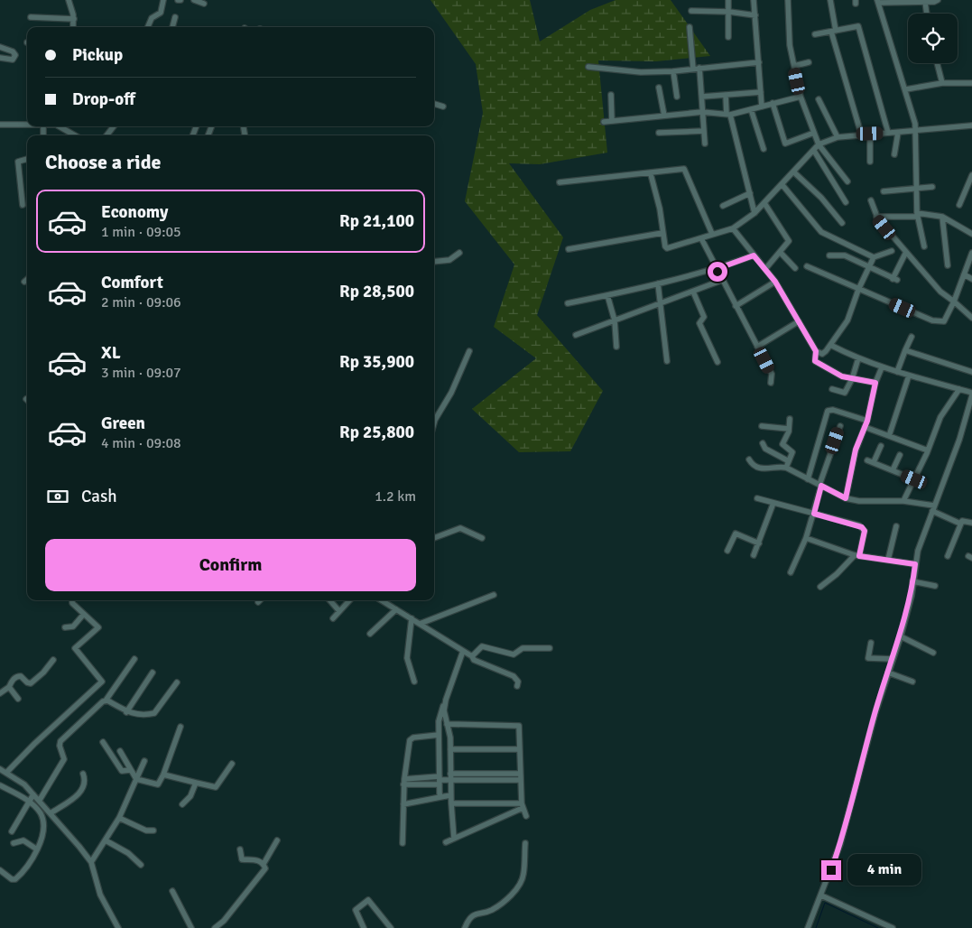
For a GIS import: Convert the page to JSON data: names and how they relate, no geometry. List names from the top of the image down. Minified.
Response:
{"page":{"banner":["Pickup","Drop-off"],"heading":"Choose a ride","list":[{"name":"Economy","note":"1 min · 09:05","value":"Rp 21,100"},{"name":"Comfort","note":"2 min · 09:06","value":"Rp 28,500"},{"name":"XL","note":"3 min · 09:07","value":"Rp 35,900"},{"name":"Green","note":"4 min · 09:08","value":"Rp 25,800"}],"pay":["Cash","1.2 km"],"buttons":"Confirm","bubble":"4 min"}}
